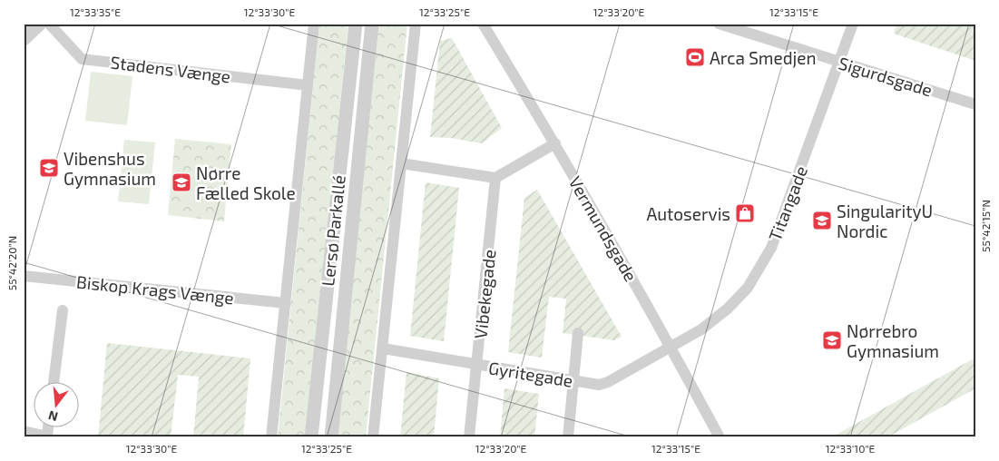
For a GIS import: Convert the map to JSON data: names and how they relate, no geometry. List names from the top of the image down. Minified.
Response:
{"streets":{"street":["Stadens Vænge","Sigurdsgade","Titangade","Vermundsgade","Lersø Parkallé","Biskop Krags Vænge","Vibekegade","Gyritegade"]},"crossings":[["Sigurdsgade","Titangade"],["Titangade","Vermundsgade"],["Titangade","Gyritegade"],["Vermundsgade","Gyritegade"],["Vibekegade","Gyritegade"]],"places":{"sports":["Arca Smedjen"],"school or university":["Vibenshus Gymnasium","Nørre Fælled Skole","SingularityU Nordic","Nørrebro Gymnasium"],"shop":["Autoservis"]},"north":"bottom","coordinates":["12°33'35\"E","12°33'30\"E","12°33'25\"E","12°33'20\"E","12°33'15\"E","55°42'15\"N","55°42'20\"N","12°33'10\"E"]}
